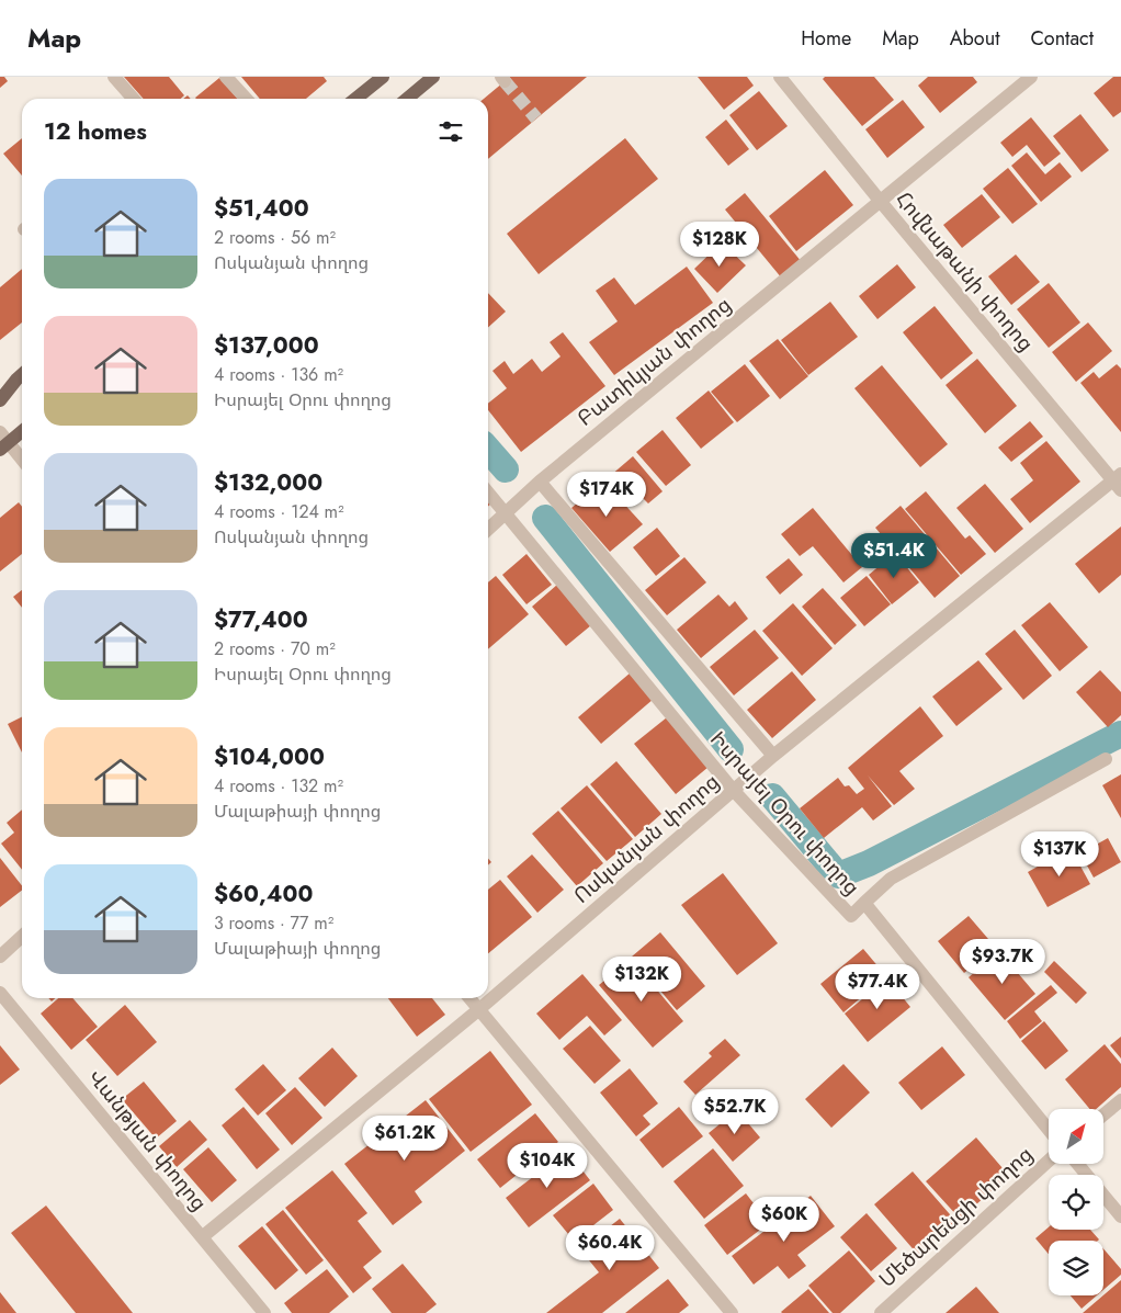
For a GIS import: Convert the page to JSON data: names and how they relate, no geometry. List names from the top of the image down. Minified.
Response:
{"streets":{"street":["Հովնաթանի փողոց","Բատիկյան փողոց","Իսրայել Օրու փողոց","Ոսկանյան փողոց","Վանթյան փողոց","Մեծարենցի փողոց"]},"crossings":[["Հովնաթանի փողոց","Բատիկյան փողոց"],["Հովնաթանի փողոց","Ոսկանյան փողոց"],["Բատիկյան փողոց","Իսրայել Օրու փողոց"],["Իսրայել Օրու փողոց","Ոսկանյան փողոց"],["Ոսկանյան փողոց","Վանթյան փողոց"]],"north":"top right","page":{"header":"Map","nav":["Home","Map","About","Contact"],"heading":"12 homes","list":[{"name":"$51,400","note":"2 rooms · 56 m² · Ոսկանյան փողոց"},{"name":"$137,000","note":"4 rooms · 136 m² · Իսրայել Օրու փողոց"},{"name":"$132,000","note":"4 rooms · 124 m² · Ոսկանյան փողոց"},{"name":"$77,400","note":"2 rooms · 70 m² · Իսրայել Օրու փողոց"},{"name":"$104,000","note":"4 rooms · 132 m² · Մալաթիայի փողոց"},{"name":"$60,400","note":"3 rooms · 77 m² · Մալաթիայի փողոց"}],"price":["$128K","$174K","$51.4K","$137K","$93.7K","$132K","$77.4K","$52.7K","$61.2K","$104K","$60K","$60.4K"]}}
